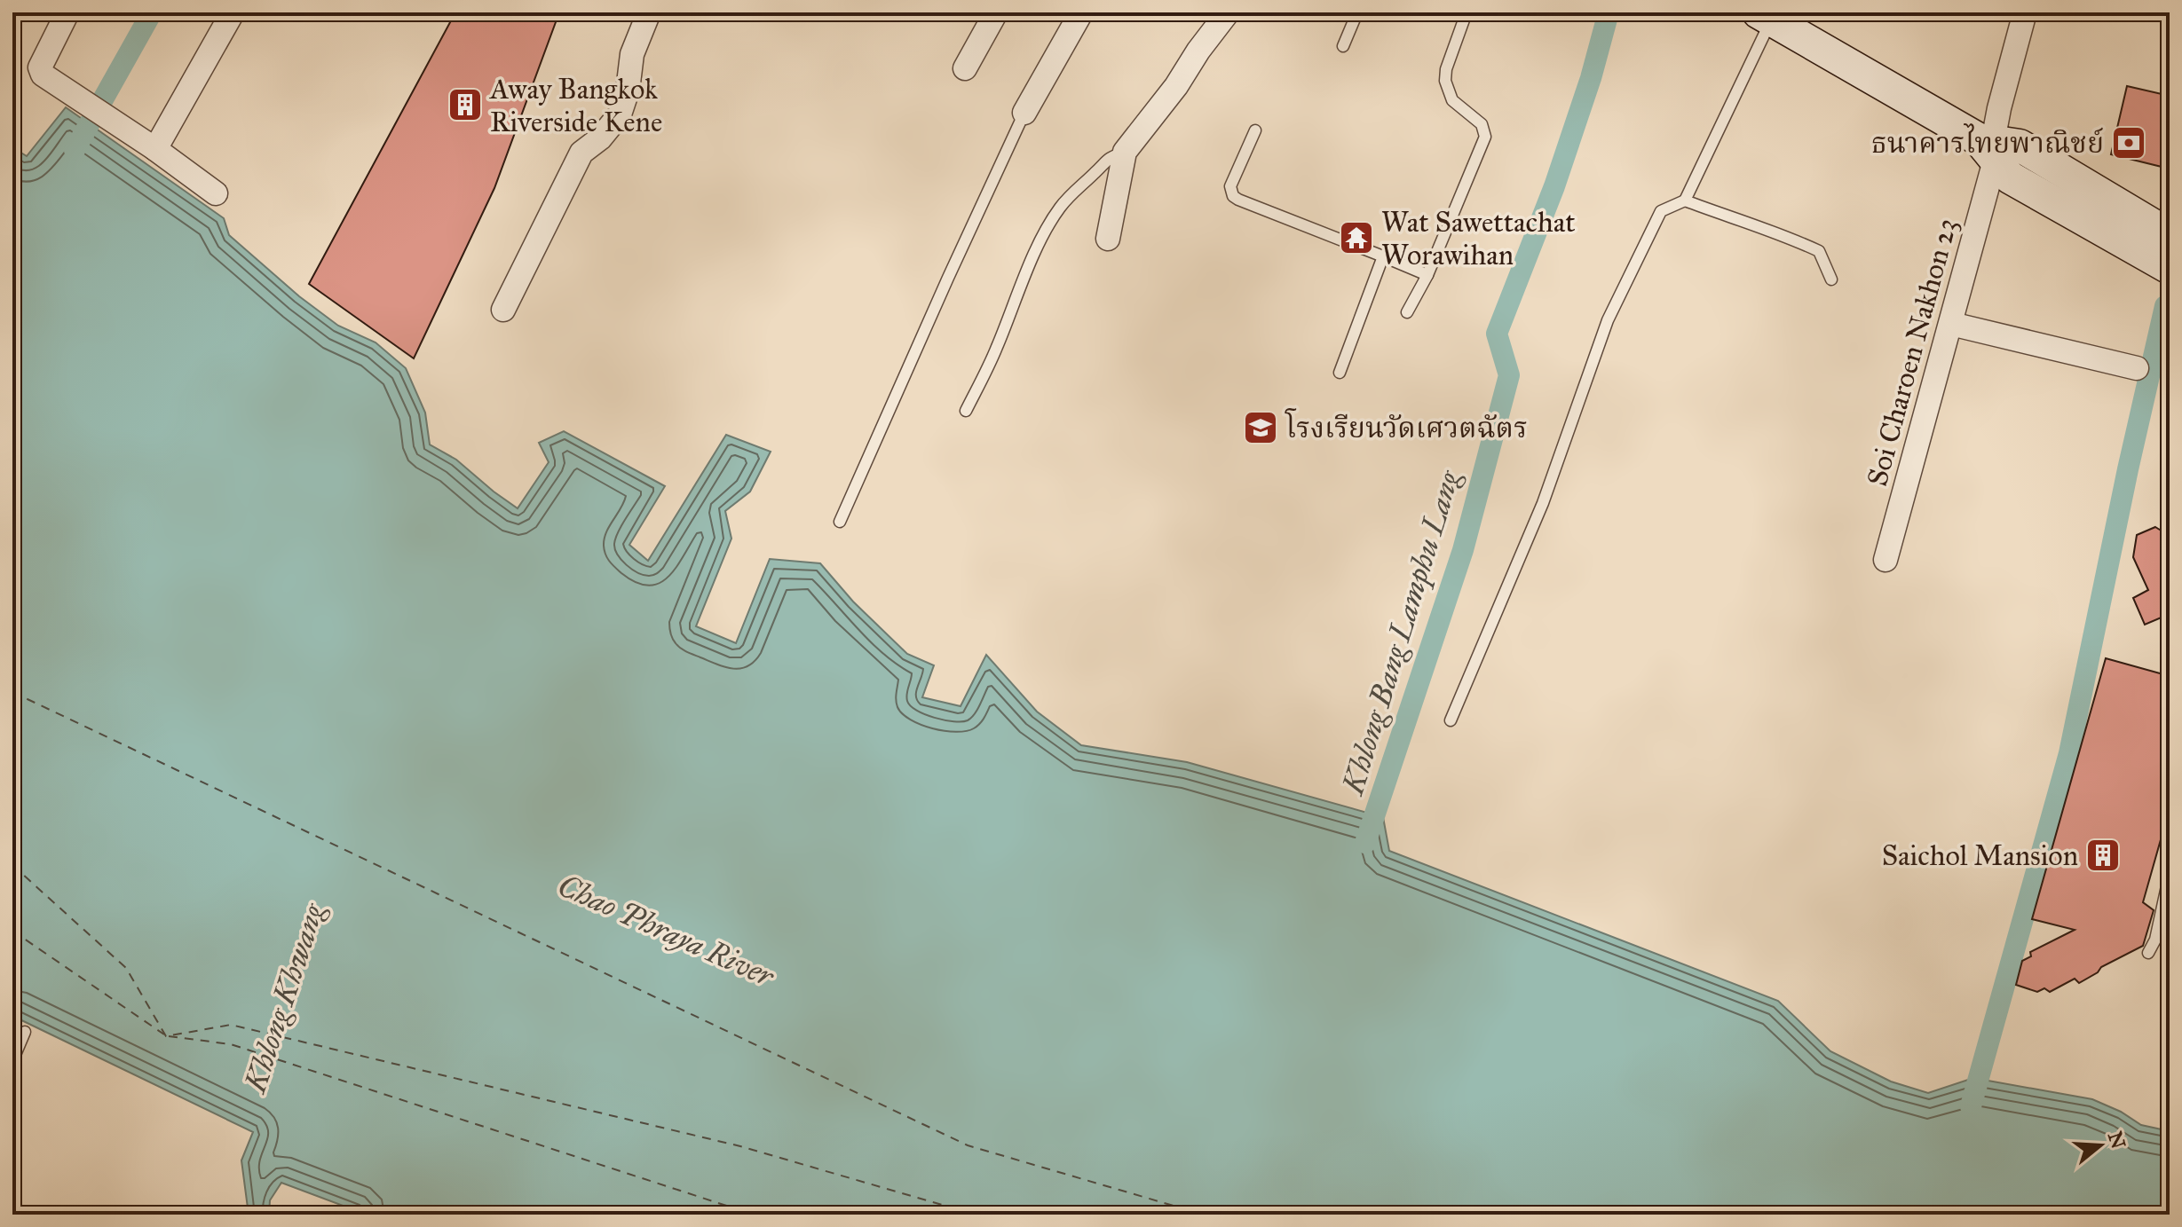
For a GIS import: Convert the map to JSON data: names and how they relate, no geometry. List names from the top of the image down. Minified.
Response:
{"streets":{"street":["Soi Charoen Nakhon 23"]},"water":["Khlong Bang Lamphu Lang","Chao Phraya River","Khlong Khwang"],"places":{"building":["Away Bangkok Riverside Kene","Saichol Mansion"],"bank":["ธนาคารไทยพาณิชย์"],"temple":["Wat Sawettachat Worawihan"],"school or university":["โรงเรียนวัดเศวตฉัตร"]},"north":"right"}
